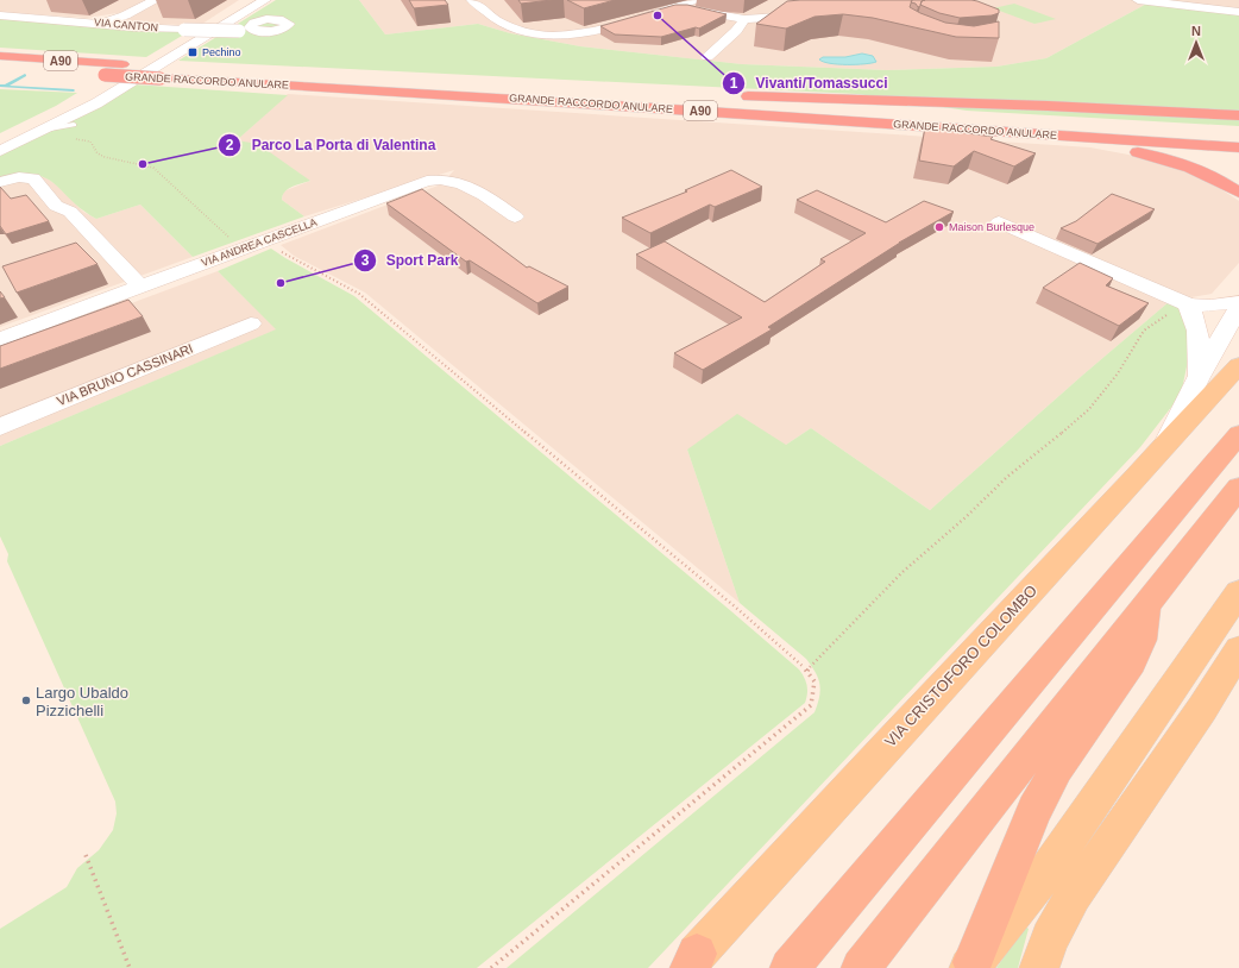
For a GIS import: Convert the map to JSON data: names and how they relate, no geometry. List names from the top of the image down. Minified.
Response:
{"streets":{"highway":["A90","GRANDE RACCORDO ANULARE"],"main road":["VIA CRISTOFORO COLOMBO"],"street":["VIA CANTON","VIA ANDREA CASCELLA","VIA BRUNO CASSINARI"]},"places":{"other":["Vivanti/Tomassucci","Parco La Porta di Valentina","Maison Burlesque","Sport Park","Largo Ubaldo Pizzichelli"],"transit":["Pechino"]},"north":"top"}
